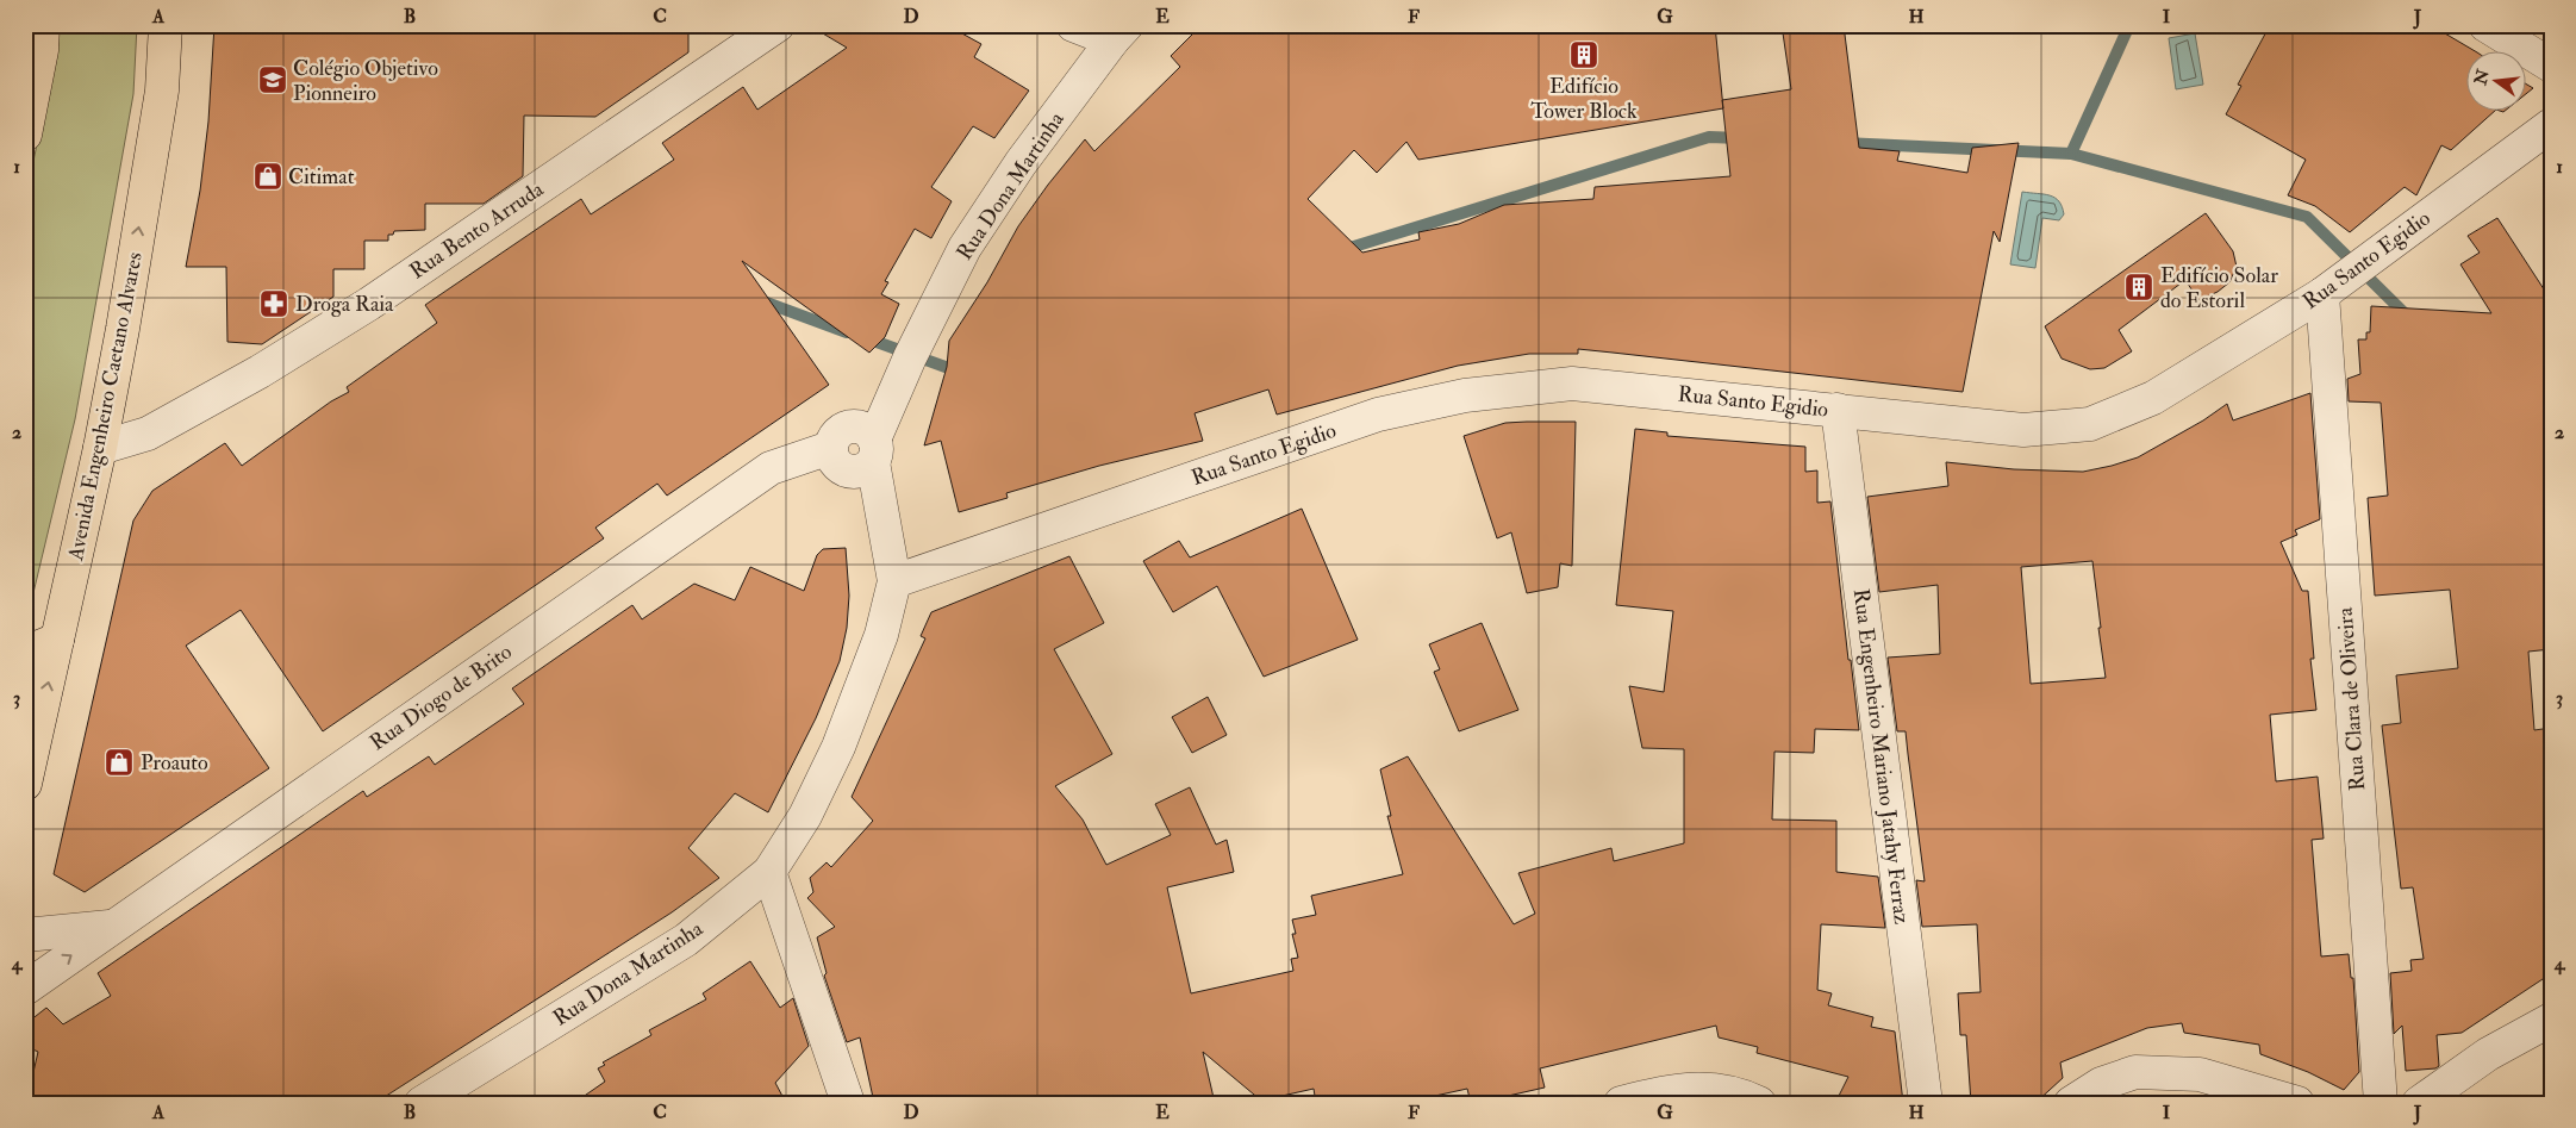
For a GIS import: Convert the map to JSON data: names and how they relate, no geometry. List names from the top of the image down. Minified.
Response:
{"streets":{"main road":["Avenida Engenheiro Caetano Alvares"],"street":["Rua Dona Martinha","Rua Bento Arruda","Rua Santo Egidio","Rua Diogo de Brito","Rua Clara de Oliveira","Rua Engenheiro Mariano Jatahy Ferraz"]},"crossings":[["Rua Dona Martinha","Rua Santo Egidio"],["Rua Dona Martinha","Rua Diogo de Brito"],["Rua Bento Arruda","Avenida Engenheiro Caetano Alvares"],["Rua Santo Egidio","Rua Clara de Oliveira"],["Rua Santo Egidio","Rua Engenheiro Mariano Jatahy Ferraz"]],"one_way":["Avenida Engenheiro Caetano Alvares"],"places":{"building":["Edifício Tower Block","Edifício Solar do Estoril"],"school or university":["Colégio Objetivo Pionneiro"],"shop":["Citimat","Proauto"],"pharmacy":["Droga Raia"]},"north":"left","grid":{"columns":["A","B","C","D","E","F","G","H","I","J"],"rows":["1","2","3","4"]}}
